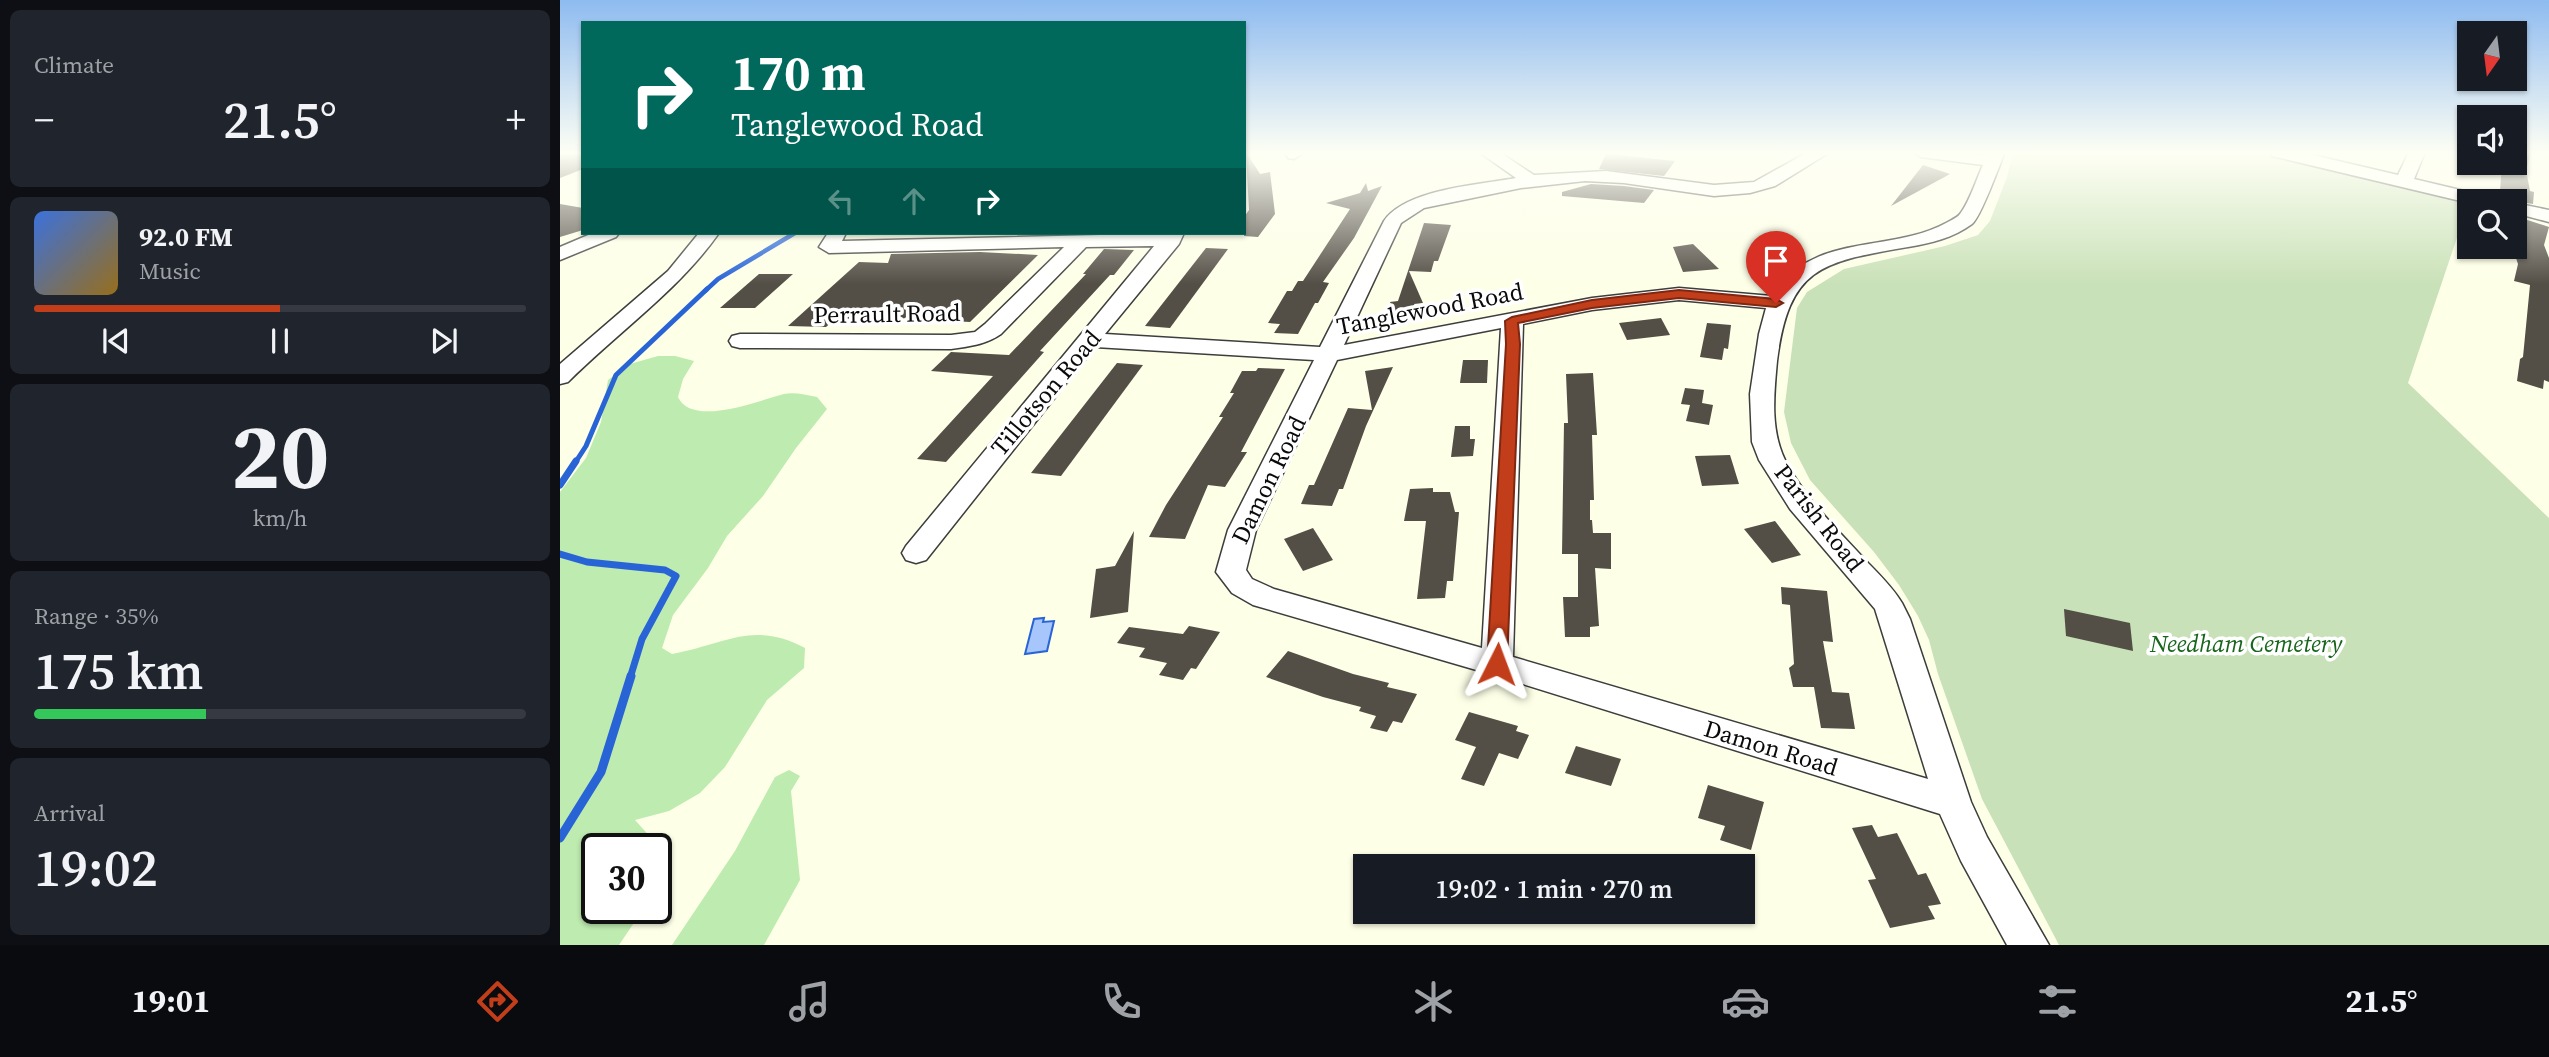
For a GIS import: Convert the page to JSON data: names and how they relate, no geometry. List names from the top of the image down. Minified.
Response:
{"streets":{"street":["Tanglewood Road","Perrault Road","Tillotson Road","Damon Road","Parish Road"]},"crossings":[["Tanglewood Road","Tillotson Road"],["Tanglewood Road","Damon Road"],["Tanglewood Road","Parish Road"],["Damon Road","Parish Road"]],"parks":["Needham Cemetery"],"north":"bottom","page":{"tile":["Climate",["20","km/h"],["Range · 35%","175 km"],["Arrival","19:02"]],"turn":["170 m","Tanglewood Road"],"heat":["−","21.5°","+"],"song":["92.0 FM","Music"],"limit":"30","trip":"19:02 · 1 min · 270 m","tabs":["19:01","21.5°"]}}
